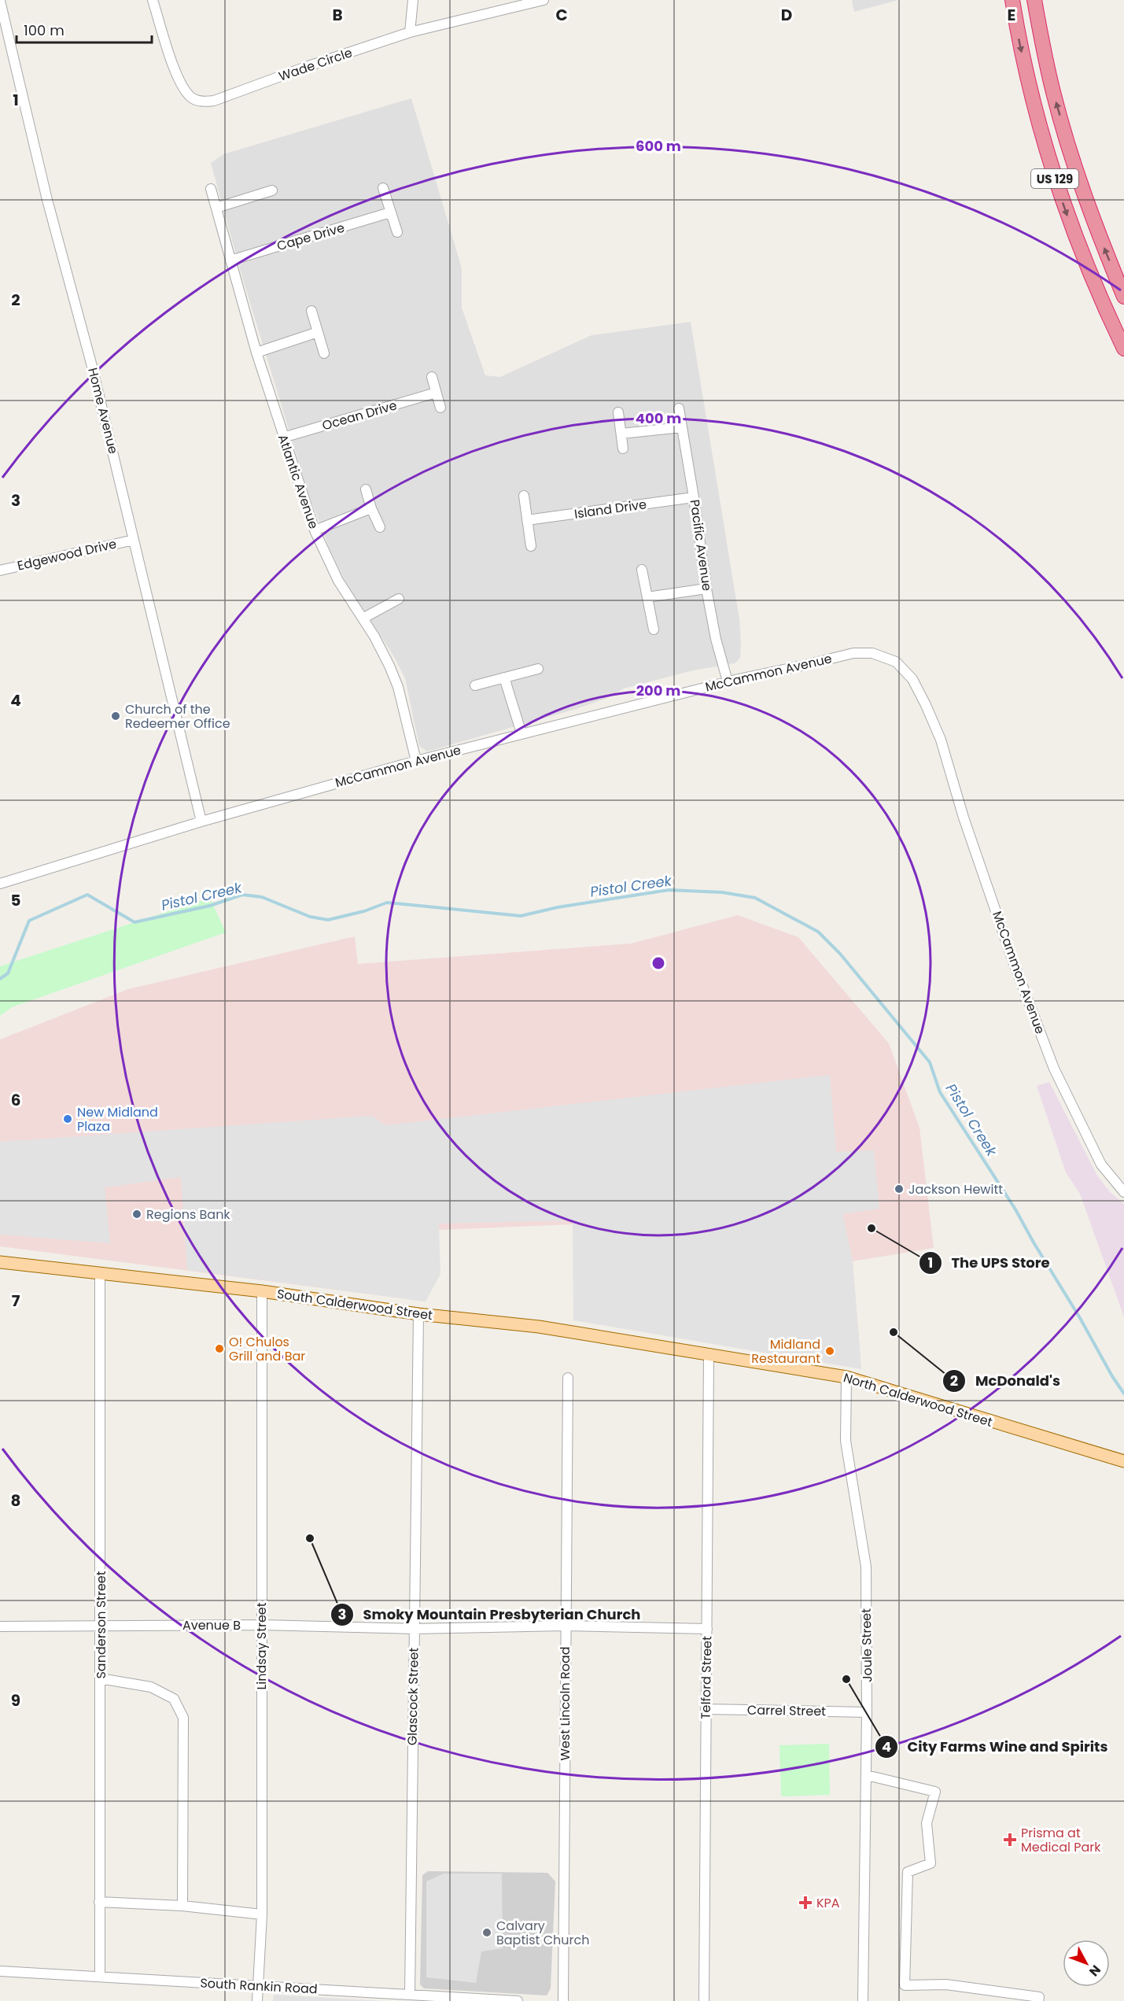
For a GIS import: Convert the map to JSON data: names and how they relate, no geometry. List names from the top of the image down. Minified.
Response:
{"streets":{"highway":["US 129"],"main road":["South Calderwood Street","North Calderwood Street"],"street":["Wade Circle","Cape Drive","Home Avenue","Ocean Drive","Atlantic Avenue","Island Drive","Pacific Avenue","Edgewood Drive","McCammon Avenue","Sanderson Street","Avenue B","Joule Street","Lindsay Street","Telford Street","Glascock Street","West Lincoln Road","Carrel Street","South Rankin Road"]},"crossings":[["Cape Drive","Atlantic Avenue"],["Home Avenue","Edgewood Drive"],["Home Avenue","McCammon Avenue"],["Ocean Drive","Atlantic Avenue"],["Atlantic Avenue","McCammon Avenue"],["Island Drive","Pacific Avenue"],["Pacific Avenue","McCammon Avenue"],["South Calderwood Street","North Calderwood Street"],["South Calderwood Street","Sanderson Street"],["South Calderwood Street","Lindsay Street"],["South Calderwood Street","Telford Street"],["South Calderwood Street","Glascock Street"],["North Calderwood Street","Joule Street"],["North Calderwood Street","Telford Street"],["Sanderson Street","Avenue B"],["Sanderson Street","South Rankin Road"],["Avenue B","Lindsay Street"],["Avenue B","Telford Street"],["Avenue B","Glascock Street"],["Avenue B","West Lincoln Road"],["Joule Street","Carrel Street"],["Lindsay Street","South Rankin Road"],["Telford Street","Carrel Street"],["Glascock Street","South Rankin Road"]],"water":["Pistol Creek"],"places":{"other":["Church of the Redeemer Office","New Midland Plaza","Jackson Hewitt","Regions Bank","The UPS Store","McDonald's","O! Chulos Grill and Bar","Midland Restaurant","Smoky Mountain Presbyterian Church","City Farms Wine and Spirits","Calvary Baptist Church"],"health":["Prisma at Medical Park","KPA"]},"scale_bar":"100 m","north":"bottom right","grid":{"columns":["B","C","D","E"],"rows":["1","2","3","4","5","6","7","8","9"]},"rings":["600 m","400 m","200 m"]}
